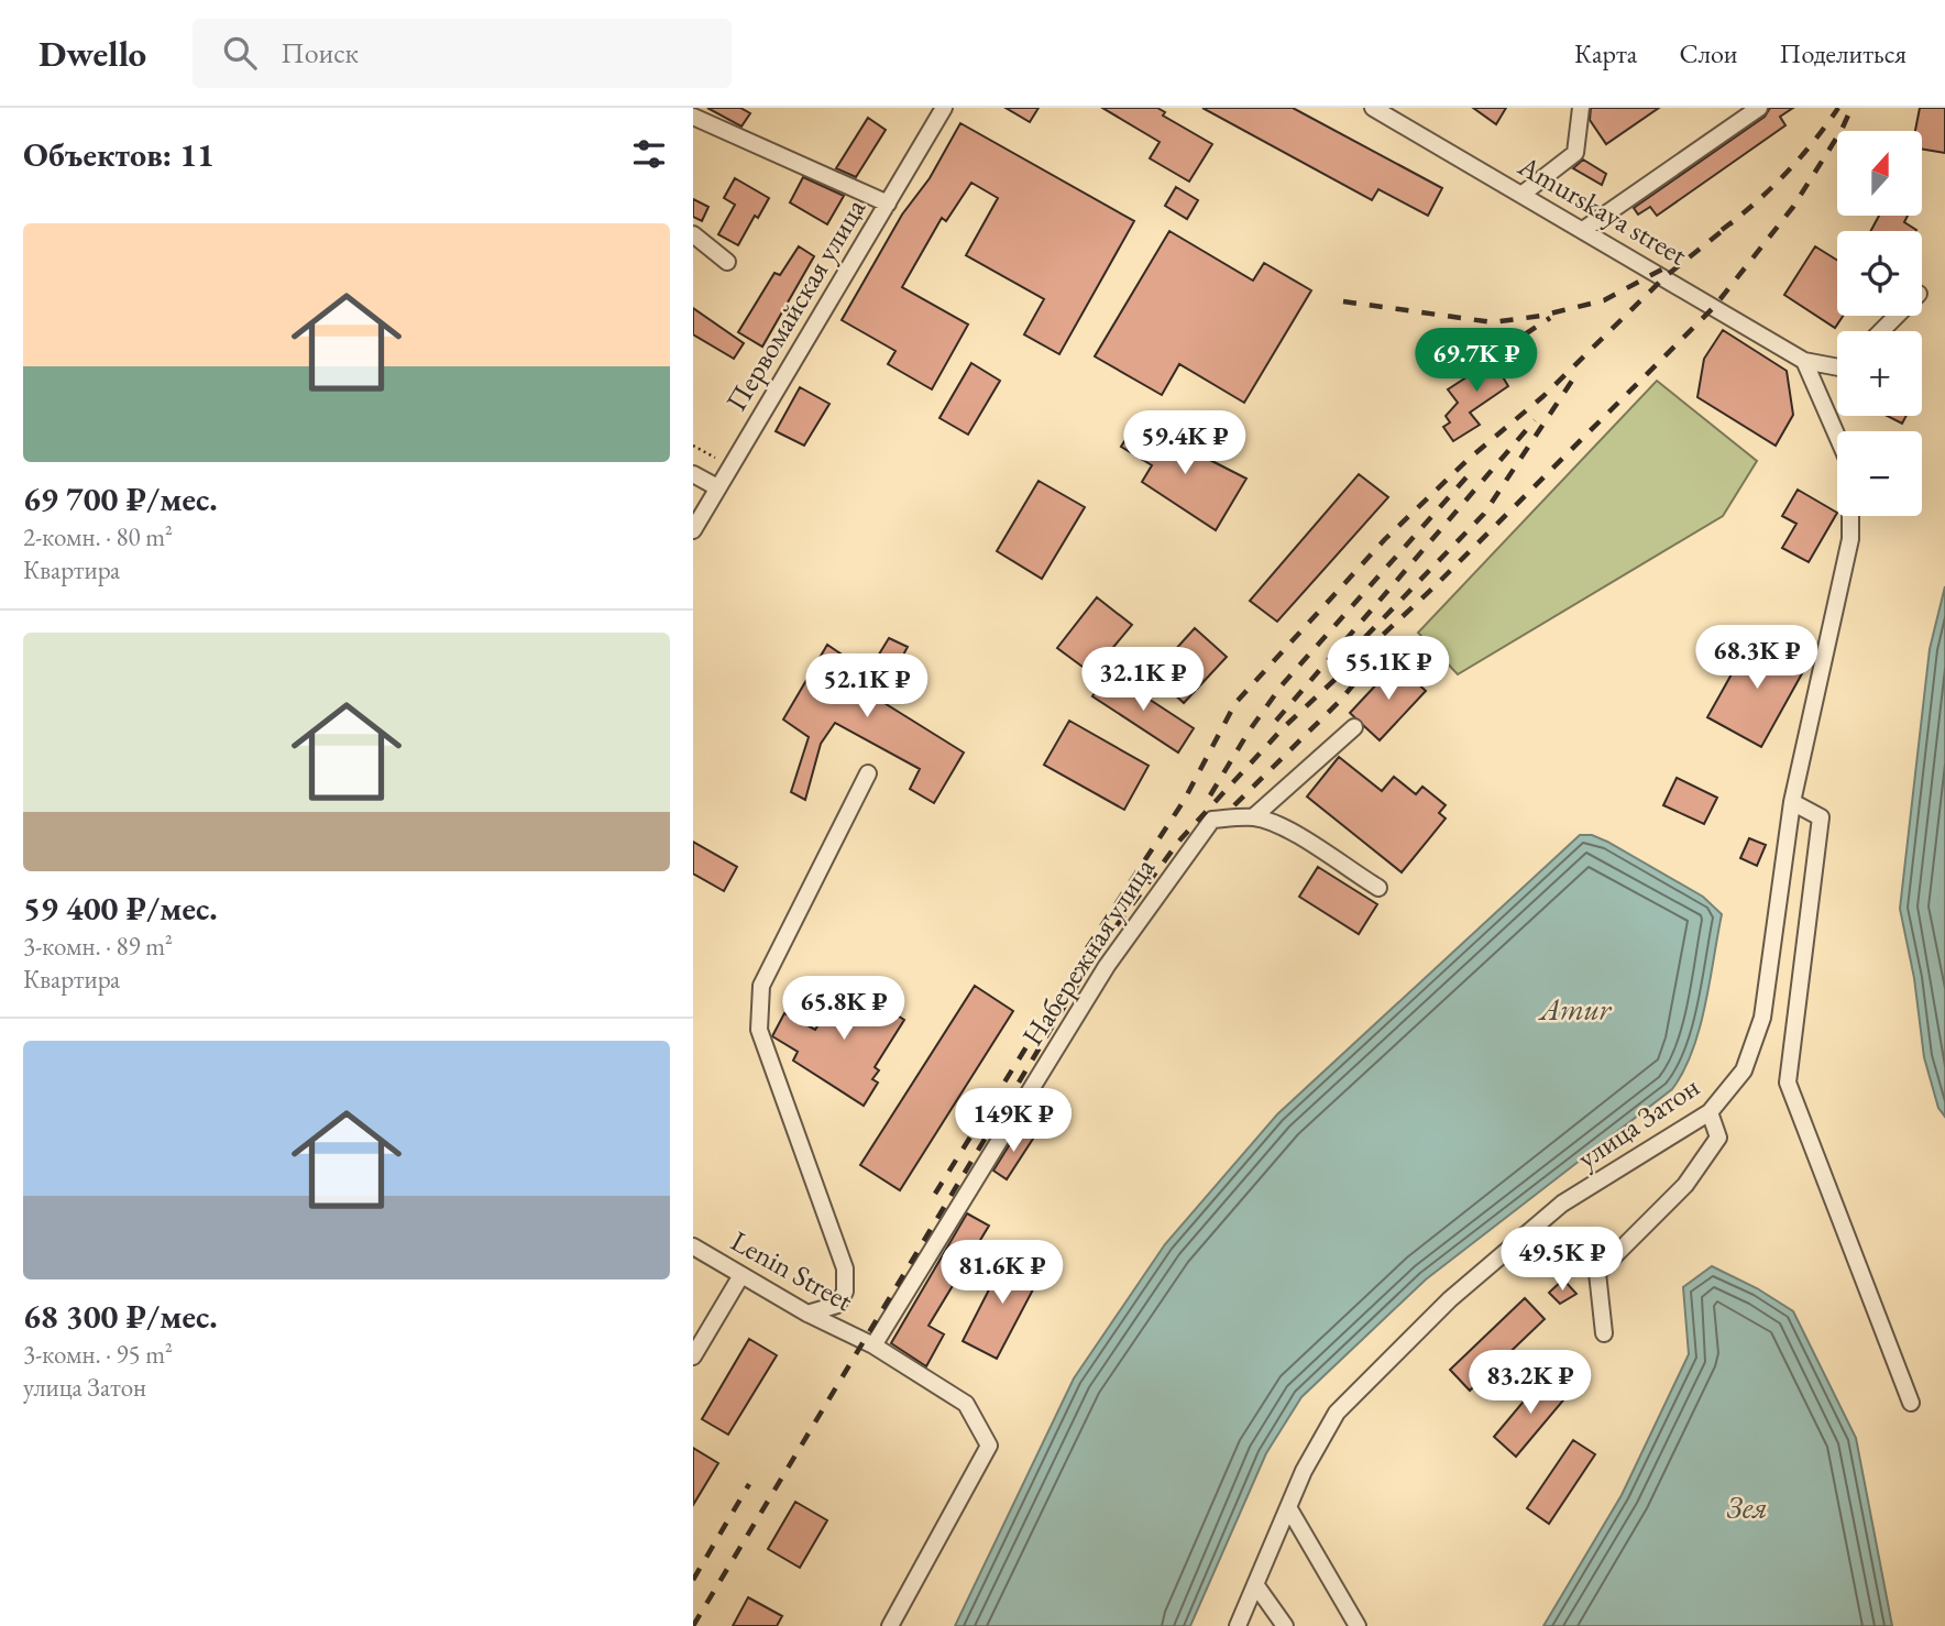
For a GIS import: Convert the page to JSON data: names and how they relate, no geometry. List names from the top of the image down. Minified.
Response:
{"streets":{"street":["Amurskaya street","Первомайская улица","Набережная улица","улица Затон","Lenin Street"]},"crossings":[["Набережная улица","Lenin Street"]],"water":["Amur","Зея"],"north":"top","page":{"header":"Dwello","search":"Поиск","nav":["Карта","Слои","Поделиться"],"heading":"Объектов: 11","map_buttons":["+","−"],"list":[{"name":"69 700 ₽/мес.","note":"2-комн. · 80 m² · Квартира"},{"name":"59 400 ₽/мес.","note":"3-комн. · 89 m² · Квартира"},{"name":"68 300 ₽/мес.","note":"3-комн. · 95 m² · улица Затон"}],"price":["69.7K ₽","59.4K ₽","68.3K ₽","55.1K ₽","32.1K ₽","52.1K ₽","65.8K ₽","149K ₽","49.5K ₽","81.6K ₽","83.2K ₽"]}}
